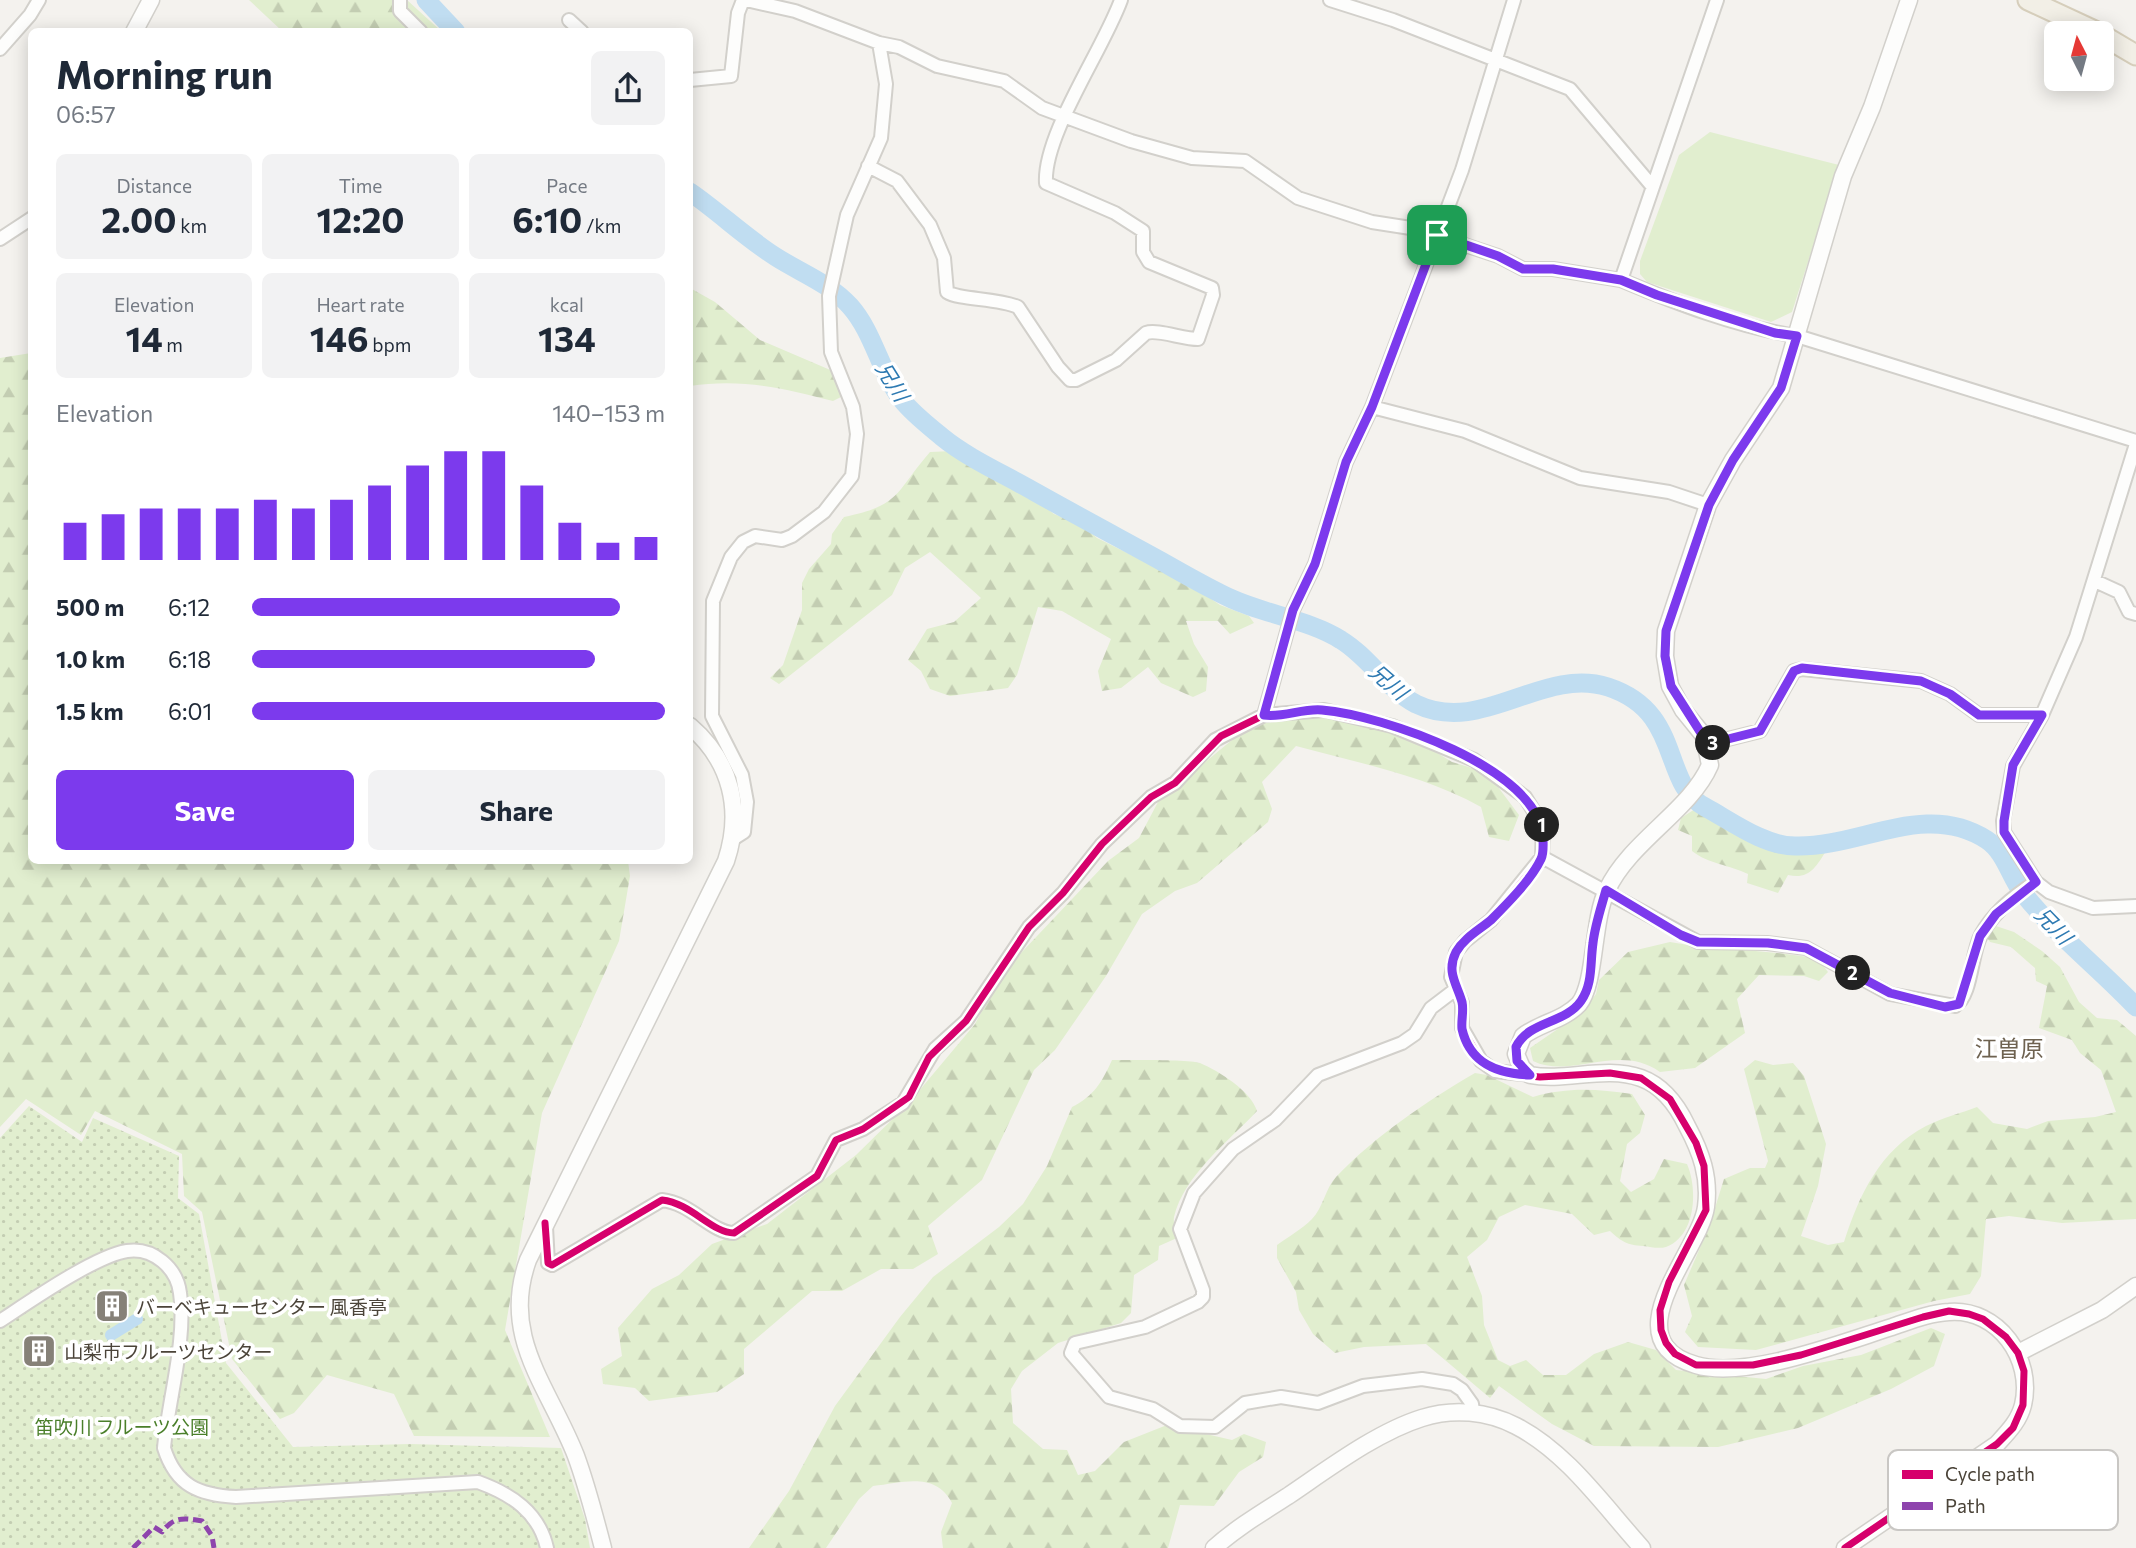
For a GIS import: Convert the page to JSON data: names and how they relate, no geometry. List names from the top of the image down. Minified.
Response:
{"districts":["江曽原"],"water":["兄川"],"parks":["笛吹川 フルーツ公園"],"places":{"building":["バーベキューセンター 風香亭","山梨市フルーツセンター"]},"legend":["Cycle path","Path"],"north":"top","page":{"heading":["Morning run","06:57"],"stats":[["Distance","2.00 km"],["Time","12:20"],["Pace","6:10 /km"],["Elevation","14 m"],["Heart rate","146 bpm"],["kcal","134"]],"chart":["Elevation","140–153 m"],"list":[{"name":"500 m","note":"6:12"},{"name":"1.0 km","note":"6:18"},{"name":"1.5 km","note":"6:01"}],"pins":["3","1","2"],"buttons":["Save","Share"]}}
